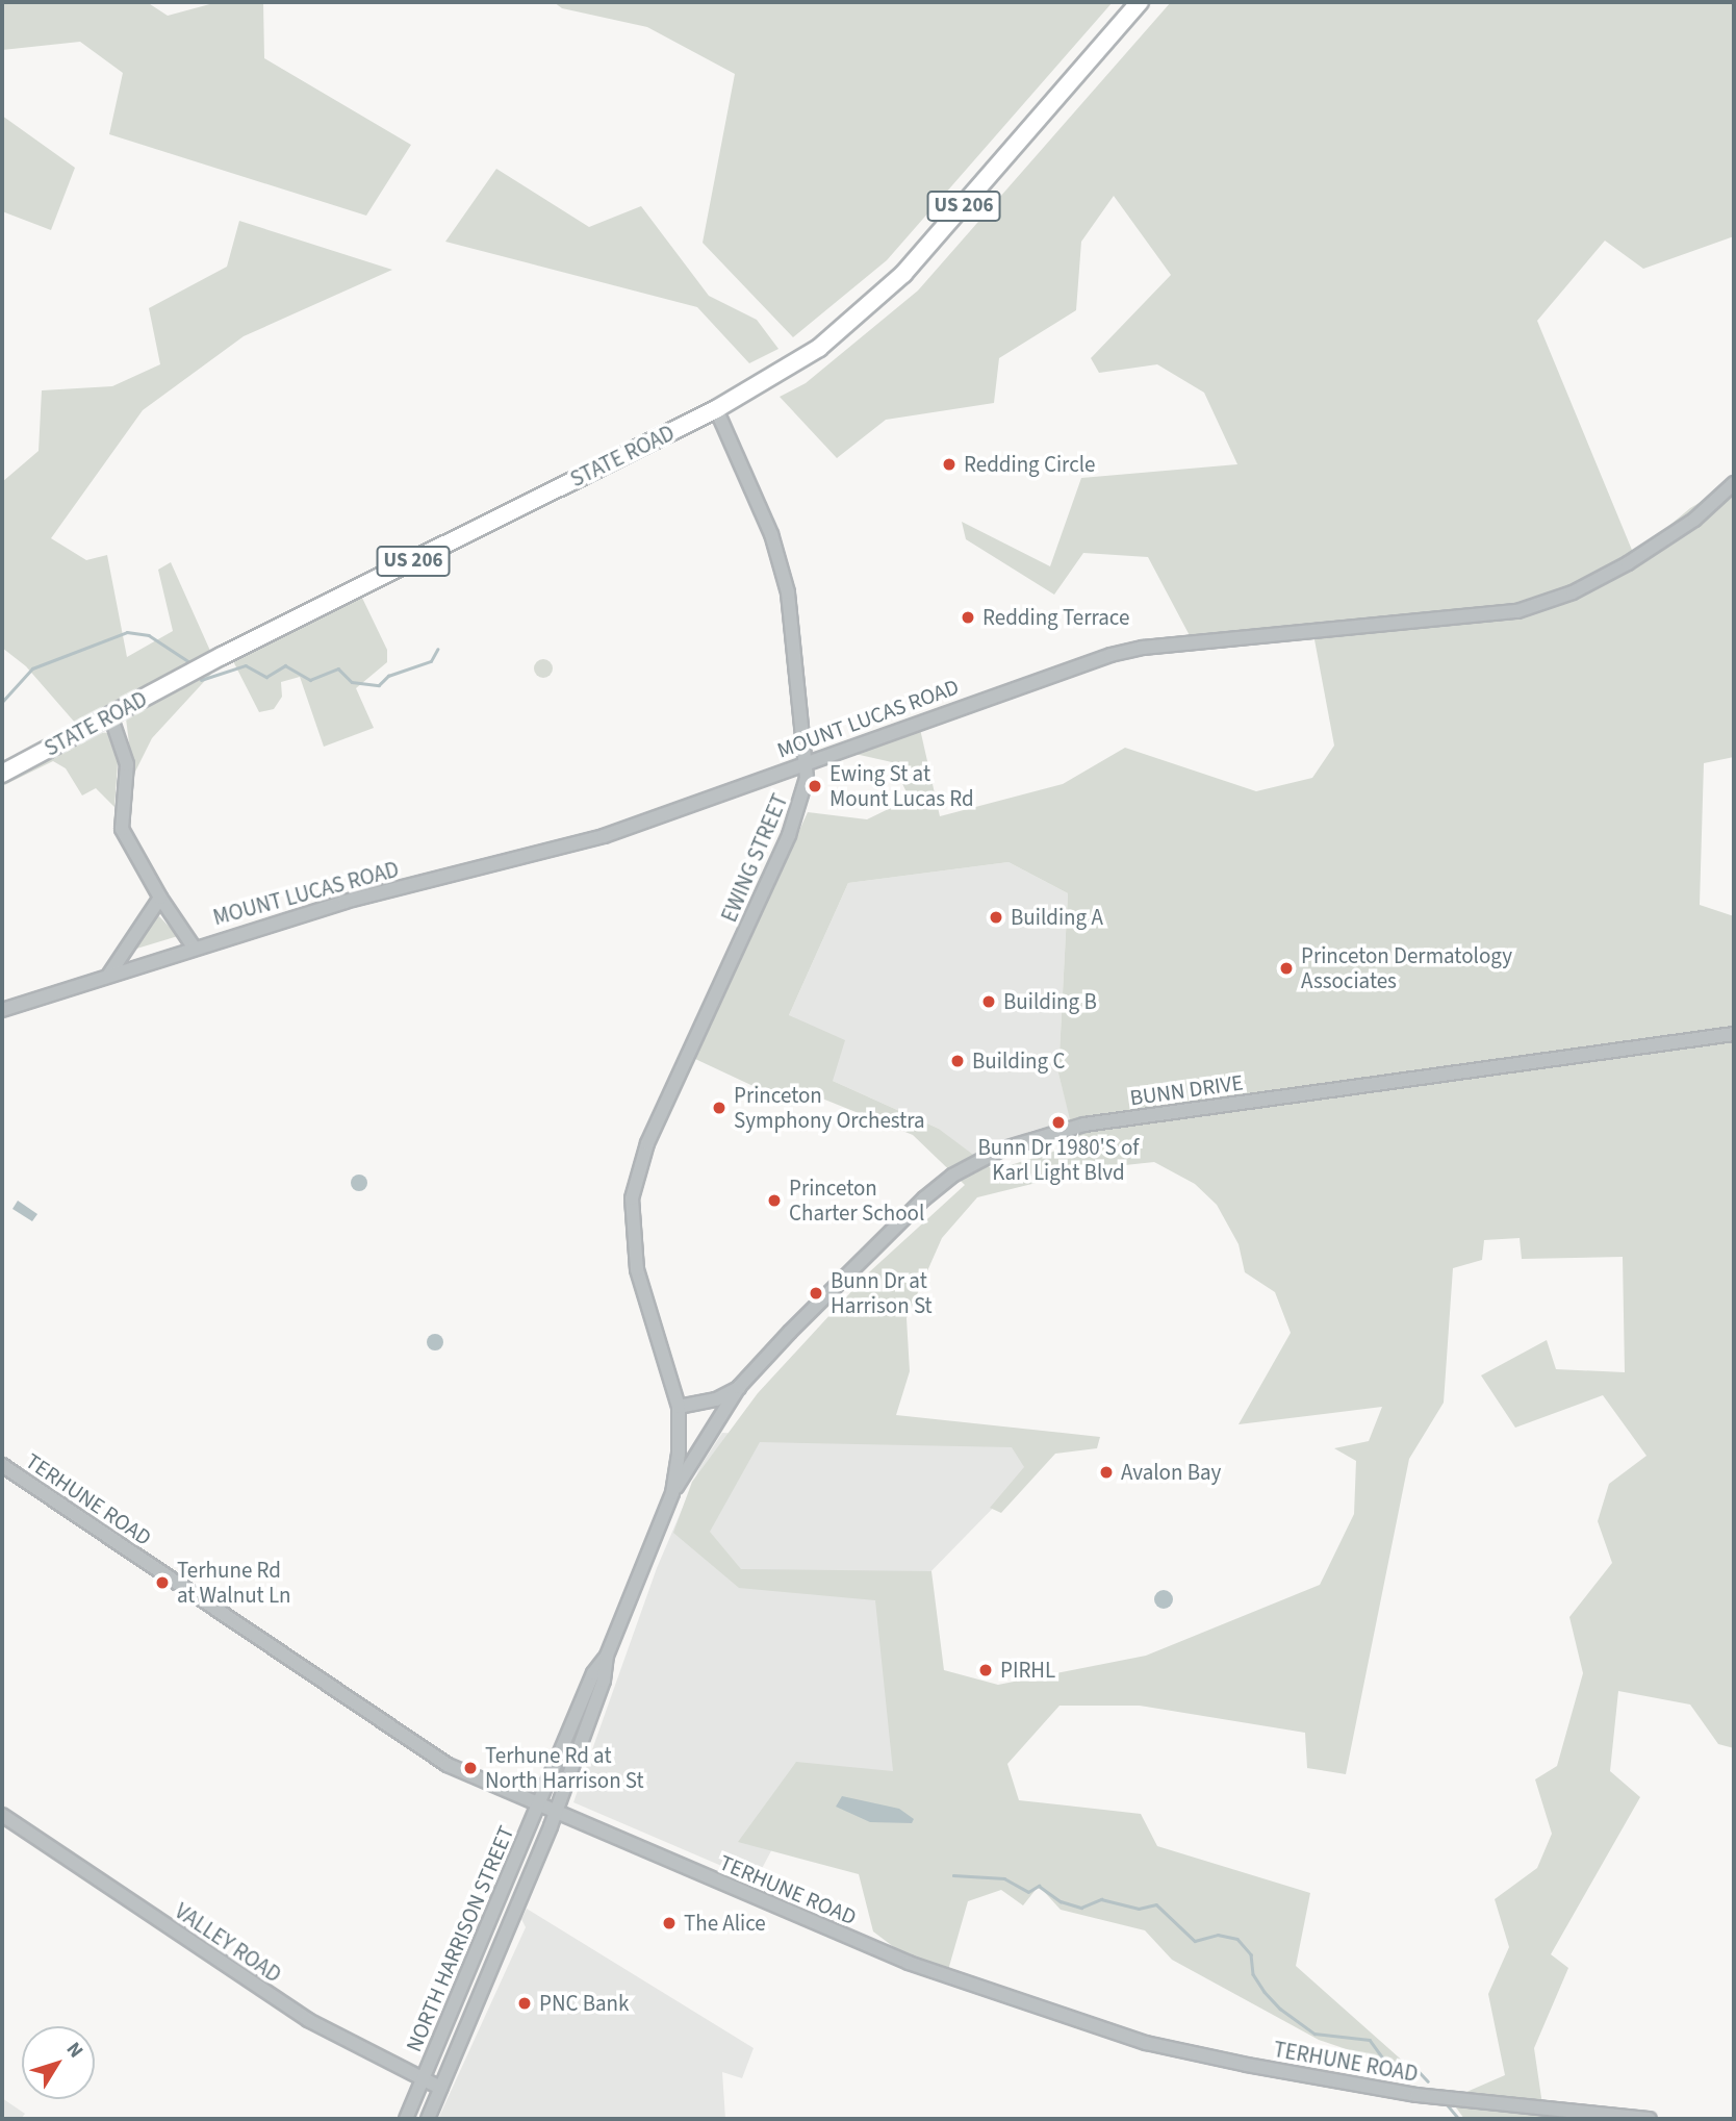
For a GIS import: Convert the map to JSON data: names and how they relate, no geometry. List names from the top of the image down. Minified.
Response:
{"streets":{"highway":["US 206","STATE ROAD"],"street":["MOUNT LUCAS ROAD","EWING STREET","BUNN DRIVE","TERHUNE ROAD","NORTH HARRISON STREET","VALLEY ROAD"]},"crossings":[["STATE ROAD","EWING STREET"],["MOUNT LUCAS ROAD","EWING STREET"],["EWING STREET","NORTH HARRISON STREET"],["BUNN DRIVE","NORTH HARRISON STREET"],["TERHUNE ROAD","NORTH HARRISON STREET"],["NORTH HARRISON STREET","VALLEY ROAD"]],"places":["Redding Circle","Redding Terrace","Ewing St at Mount Lucas Rd","Building A","Princeton Dermatology Associates","Building B","Building C","Princeton Symphony Orchestra","Bunn Dr 1980'S of Karl Light Blvd","Princeton Charter School","Bunn Dr at Harrison St","Avalon Bay","Terhune Rd at Walnut Ln","PIRHL","Terhune Rd at North Harrison St","The Alice","PNC Bank"],"north":"top right"}
